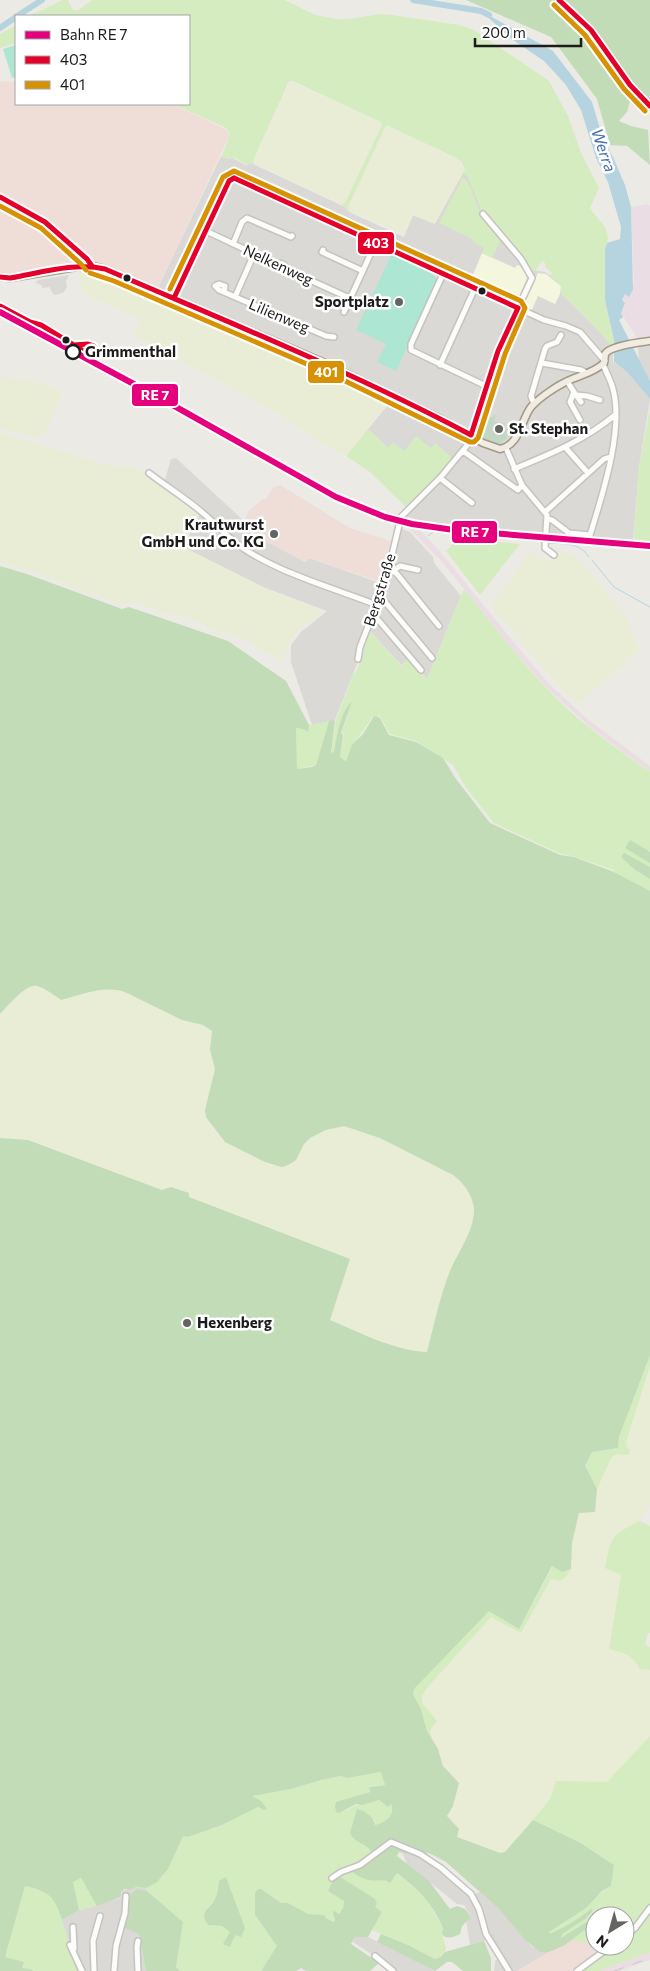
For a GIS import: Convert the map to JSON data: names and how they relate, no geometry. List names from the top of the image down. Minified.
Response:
{"streets":{"street":["Nelkenweg","Lilienweg","Bergstraße"]},"water":["Werra"],"places":["Sportplatz","Grimmenthal","St. Stephan","Krautwurst GmbH und Co. KG","Hexenberg"],"lines":["transit line 403","transit line 401"],"legend":["Bahn RE 7","403","401"],"scale_bar":"200 m","north":"bottom left"}
